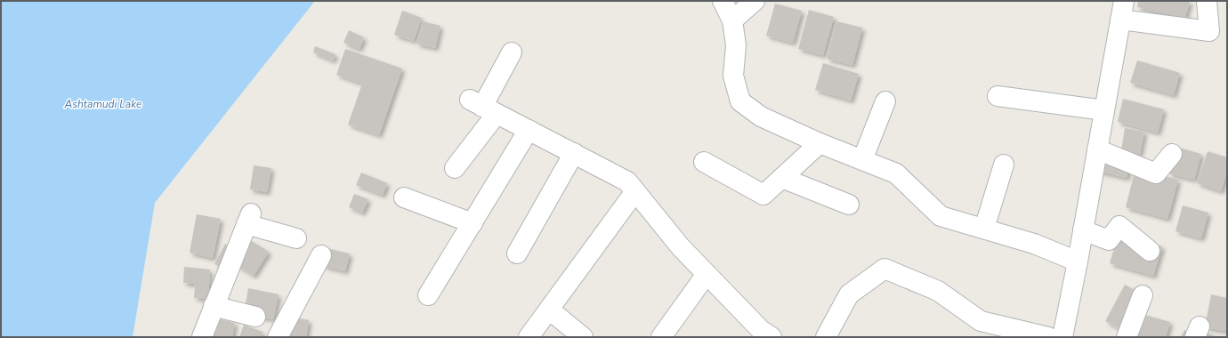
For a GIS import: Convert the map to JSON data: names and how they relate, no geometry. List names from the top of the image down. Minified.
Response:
{"water":["Ashtamudi Lake"]}
